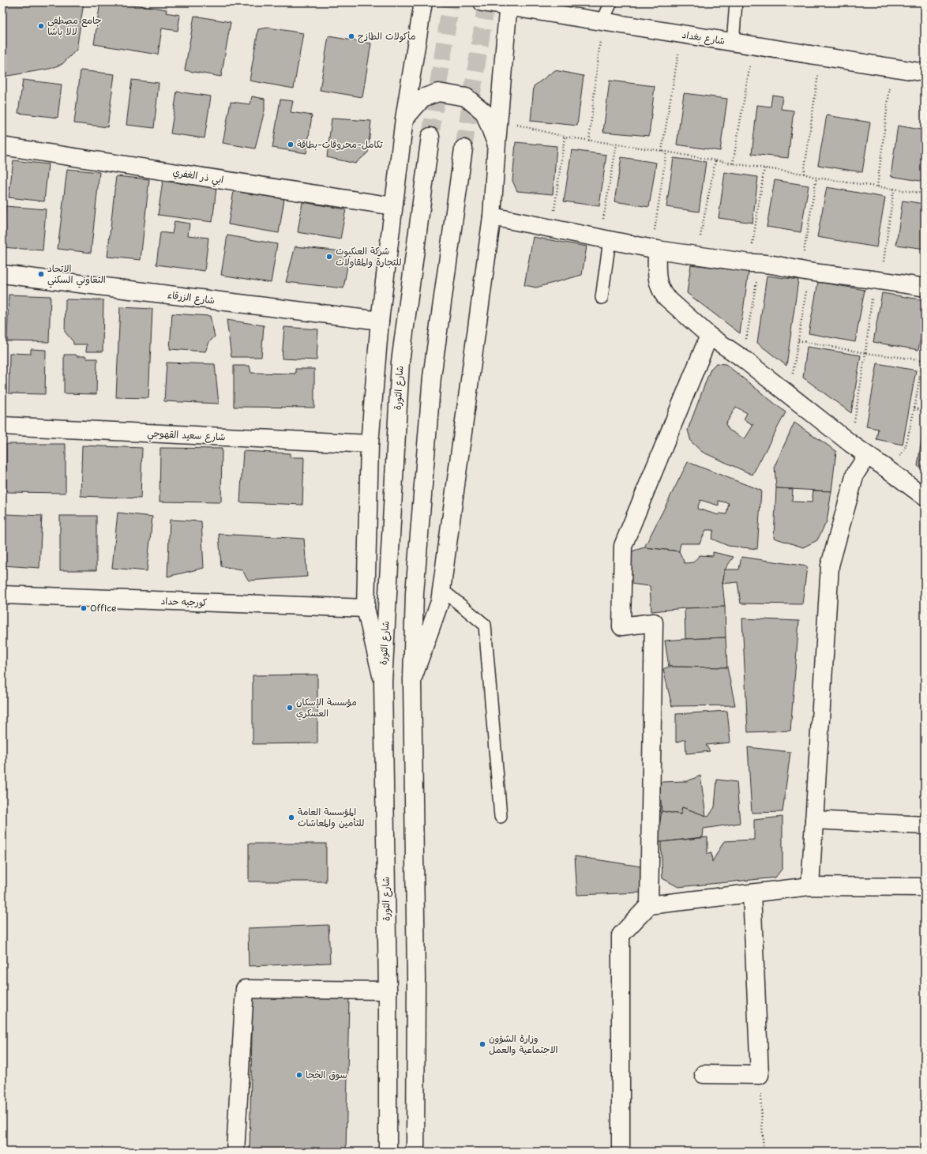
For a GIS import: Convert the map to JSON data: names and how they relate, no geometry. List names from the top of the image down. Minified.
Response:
{"streets":{"main road":["شارع بغداد","ابي ذر الغفري","شارع الزرقاء","شارع الثورة","شارع سعيد القهوجي","كورجيه حداد"]},"places":["جامع مصطفى لالا باشا","مأكولات الطازج","تكامل-محروقات-بطاقة","شركة العنكبوت للتجارة والمقاولات","الاتحاد التعاوني السكني","Office","مؤسسة الإسكان العسكري","المؤسسة العامة للتأمين والمعاشات","وزارة الشؤون الاجتماعية والعمل","سوق الخجا"]}
